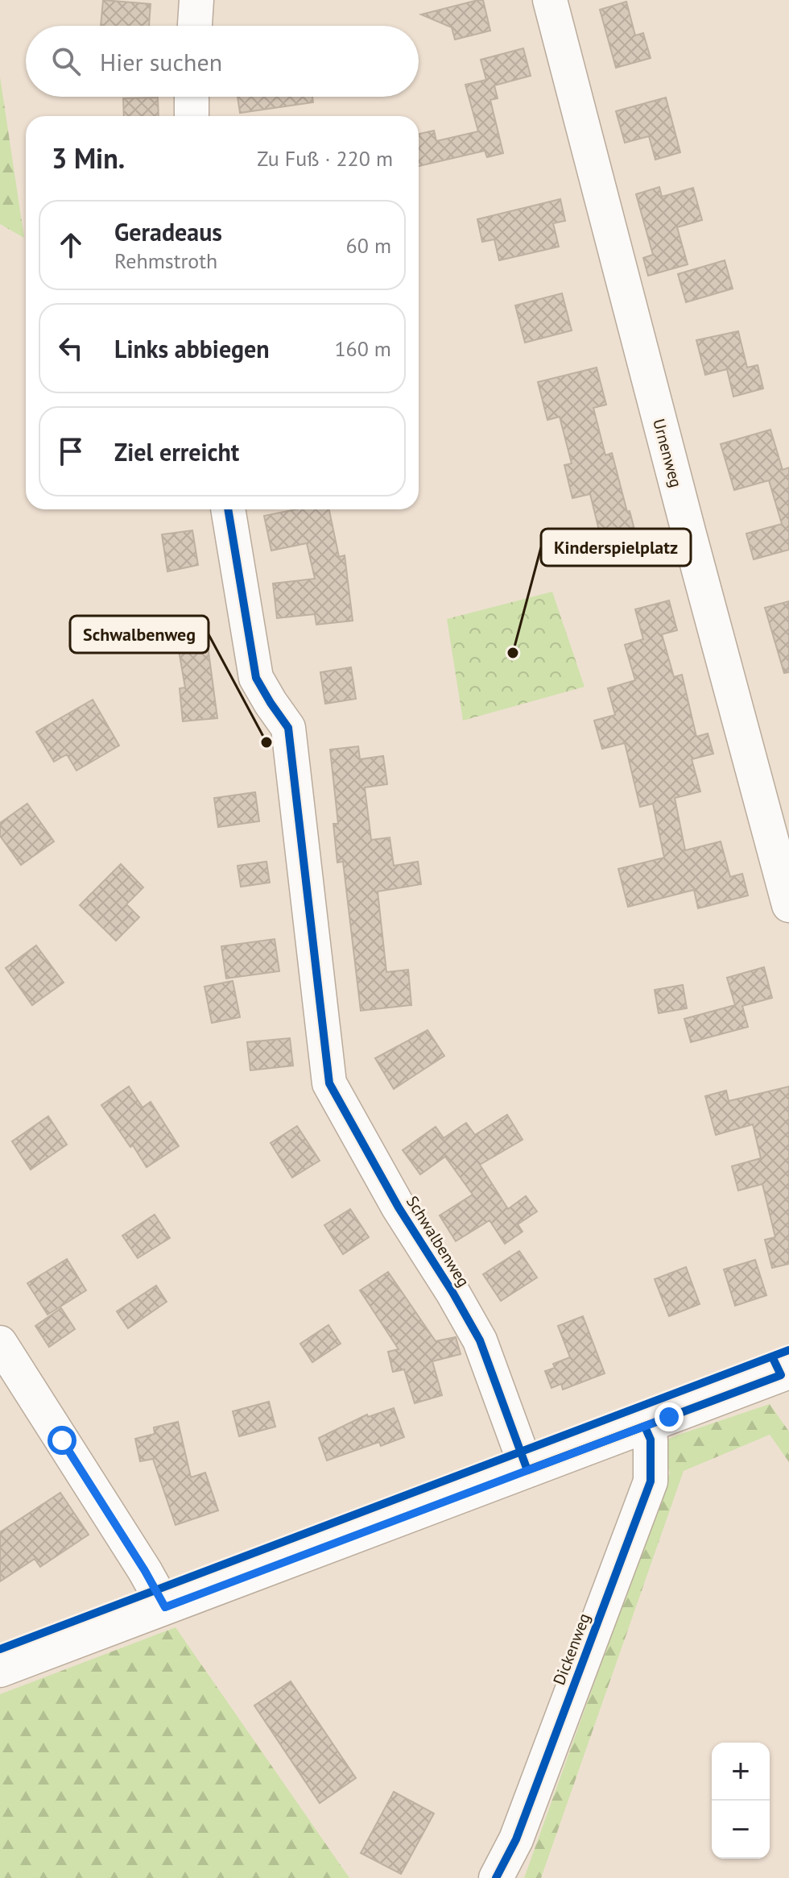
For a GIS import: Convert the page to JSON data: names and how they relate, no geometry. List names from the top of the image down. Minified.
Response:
{"streets":{"street":["Urnenweg","Schwalbenweg","Dickenweg"]},"places":["Kinderspielplatz","Schwalbenweg"],"page":{"search":"Hier suchen","heading":["3 Min.","Zu Fuß · 220 m"],"list":[["Geradeaus","Rehmstroth","60 m"],["Links abbiegen","160 m"],"Ziel erreicht"],"map_buttons":["+","−"]}}
